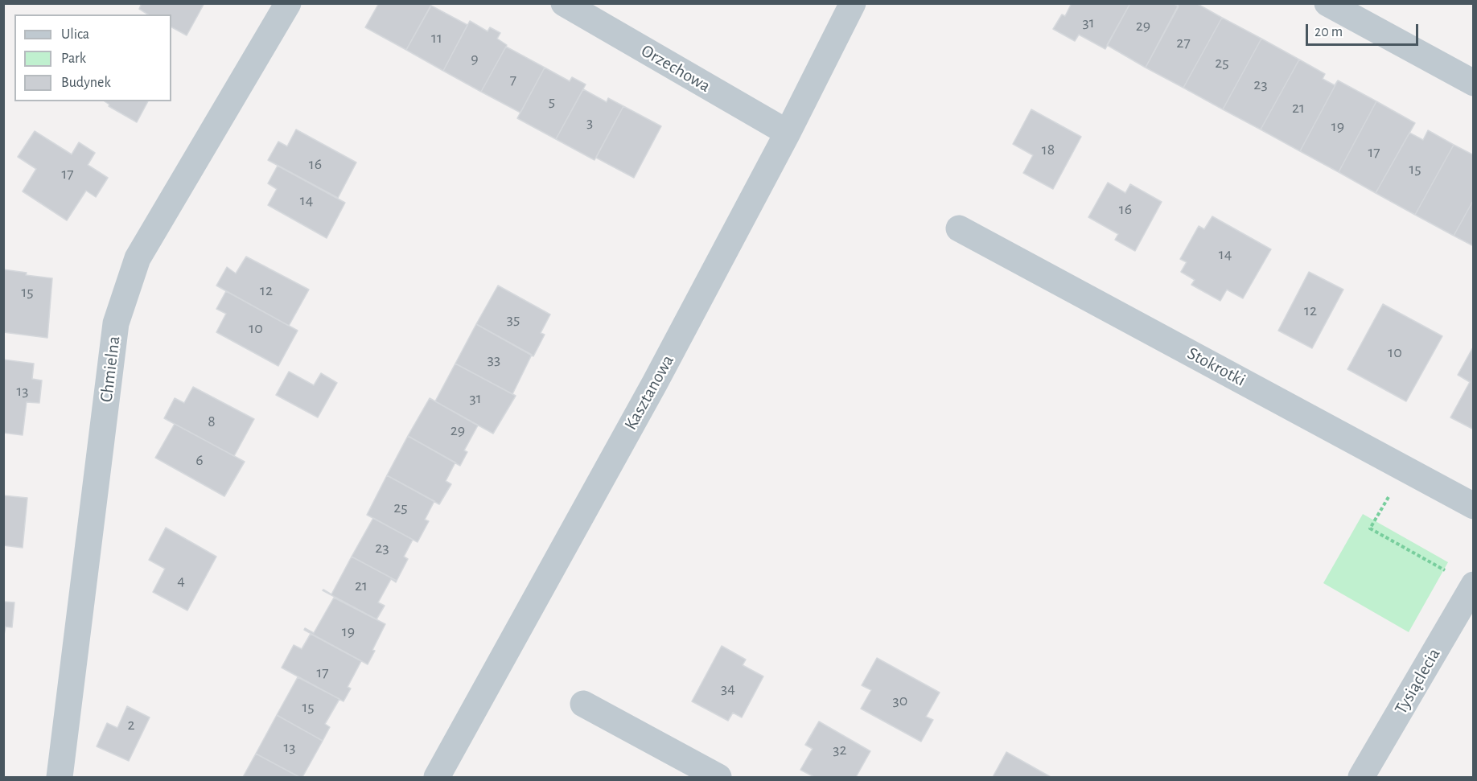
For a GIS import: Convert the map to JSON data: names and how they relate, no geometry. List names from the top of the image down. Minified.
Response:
{"streets":{"street":["Orzechowa","Stokrotki","Chmielna","Kasztanowa","Tysiąclecia"]},"crossings":[["Orzechowa","Kasztanowa"]],"house_numbers":["31","29","11","27","9","25","7","23","5","21","3","19","18","17","16","15","17","14","16","14","12","15","12","35","10","10","33","13","31","8","29","6","25","23","4","21","19","17","34","30","15","2","13","32"],"legend":["Ulica","Park","Budynek"],"scale_bar":"20 m"}
